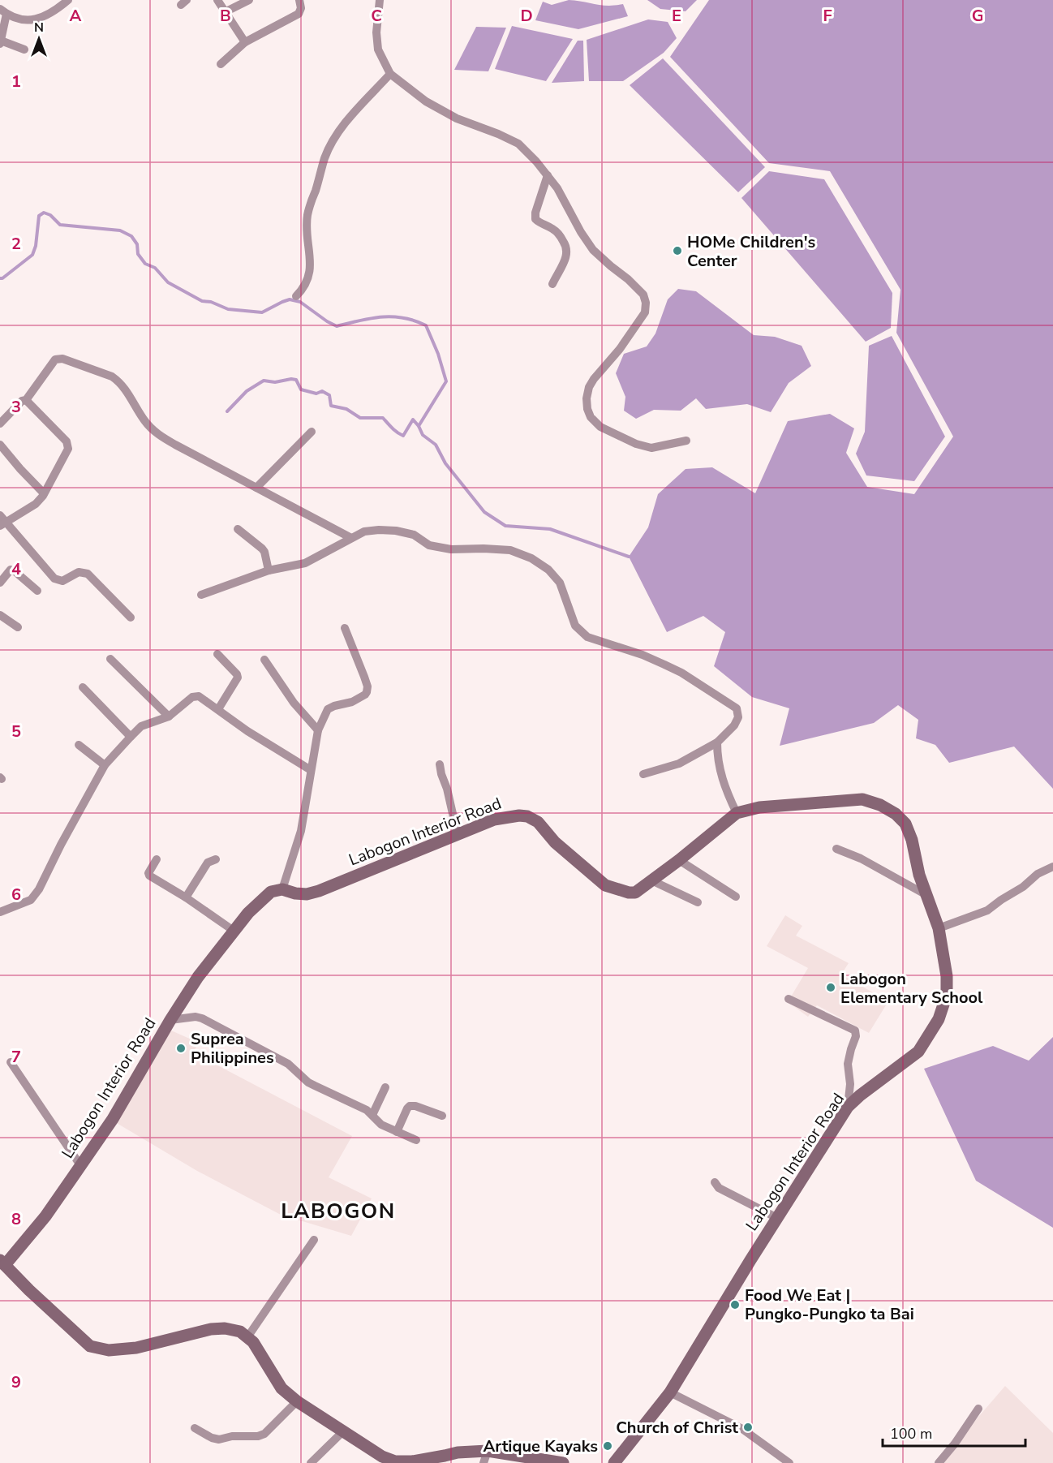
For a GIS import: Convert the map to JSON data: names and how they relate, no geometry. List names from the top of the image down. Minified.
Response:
{"streets":{"street":["Labogon Interior Road"]},"districts":["LABOGON"],"places":["HOMe Children's Center","Labogon Elementary School","Suprea Philippines","Food We Eat | Pungko-Pungko ta Bai","Church of Christ","Artique Kayaks"],"scale_bar":"100 m","north":"top","grid":{"columns":["A","B","C","D","E","F","G"],"rows":["1","2","3","4","5","6","7","8","9"]}}
